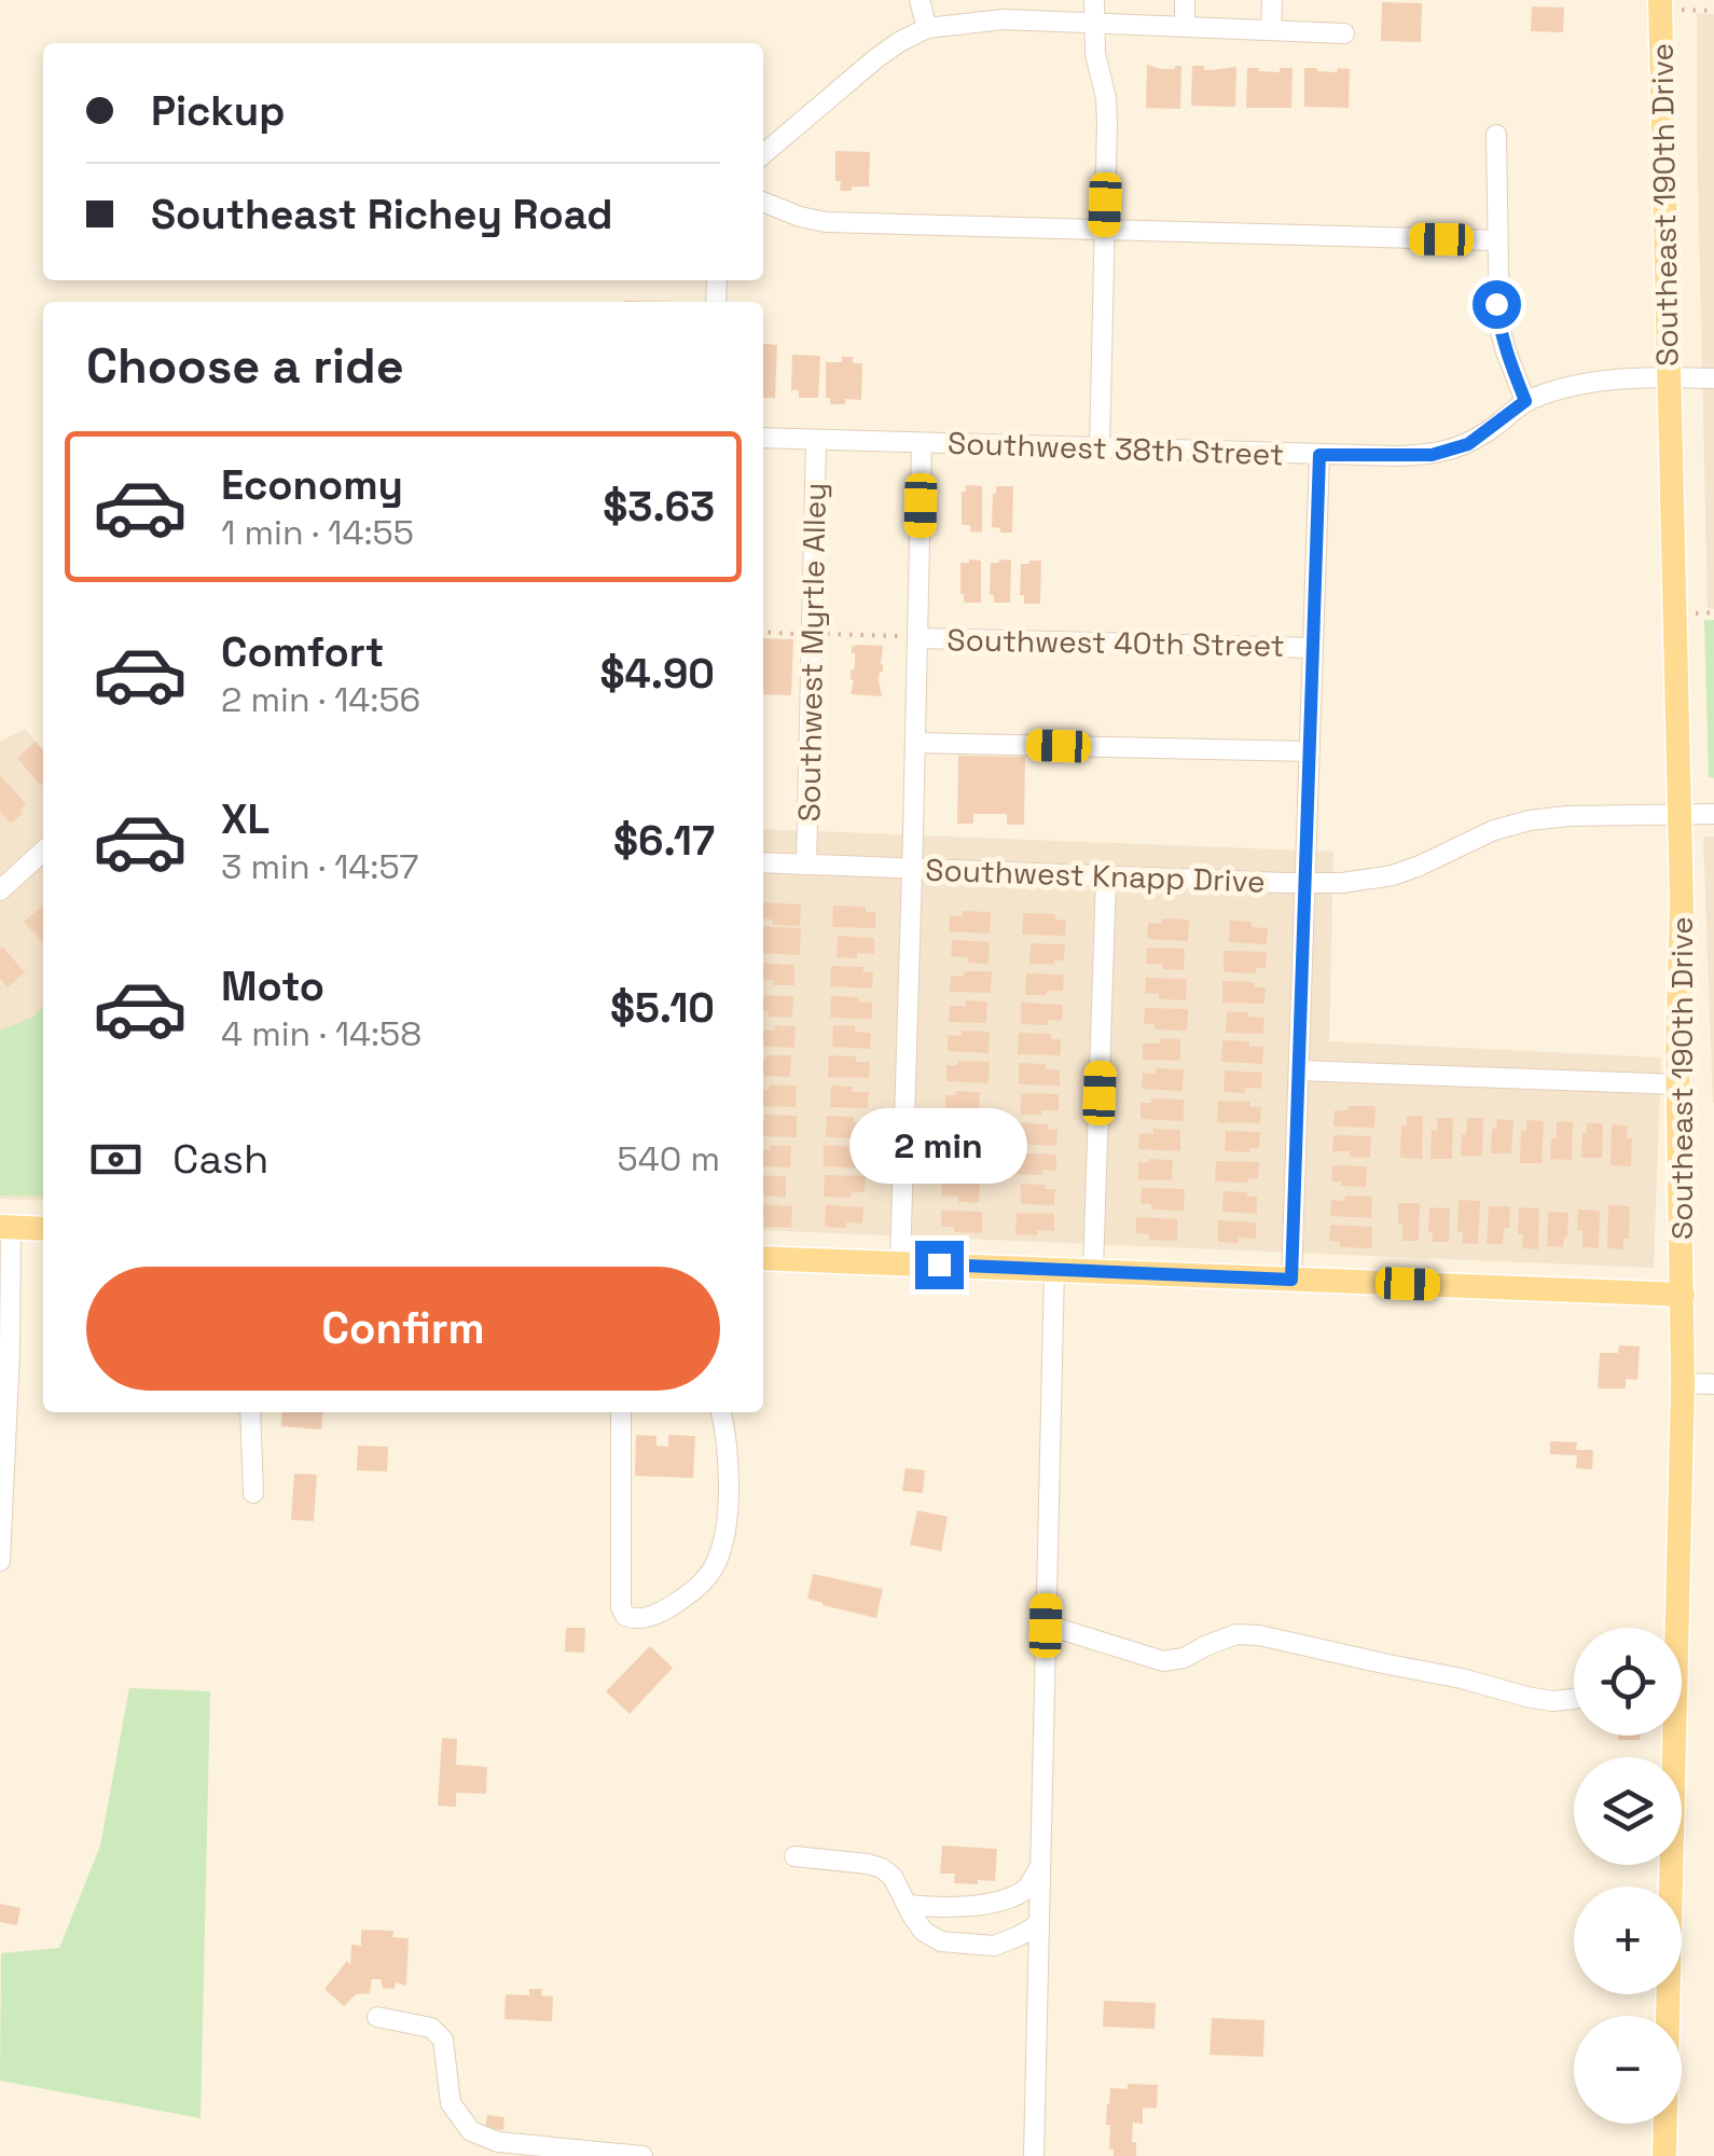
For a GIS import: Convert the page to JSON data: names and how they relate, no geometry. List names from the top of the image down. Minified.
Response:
{"streets":{"main road":["Southeast 190th Drive"],"street":["Southwest 38th Street","Southwest 40th Street","Southwest Myrtle Alley","Southwest Knapp Drive"]},"crossings":[["Southeast 190th Drive","Southwest 38th Street"],["Southeast 190th Drive","Southwest Knapp Drive"],["Southwest 38th Street","Southwest Myrtle Alley"],["Southwest Myrtle Alley","Southwest Knapp Drive"]],"page":{"banner":["Pickup","Southeast Richey Road"],"heading":"Choose a ride","list":[{"name":"Economy","note":"1 min · 14:55","value":"$3.63"},{"name":"Comfort","note":"2 min · 14:56","value":"$4.90"},{"name":"XL","note":"3 min · 14:57","value":"$6.17"},{"name":"Moto","note":"4 min · 14:58","value":"$5.10"}],"pay":["Cash","540 m"],"bubble":"2 min","buttons":"Confirm","map_buttons":["+","−"]}}
